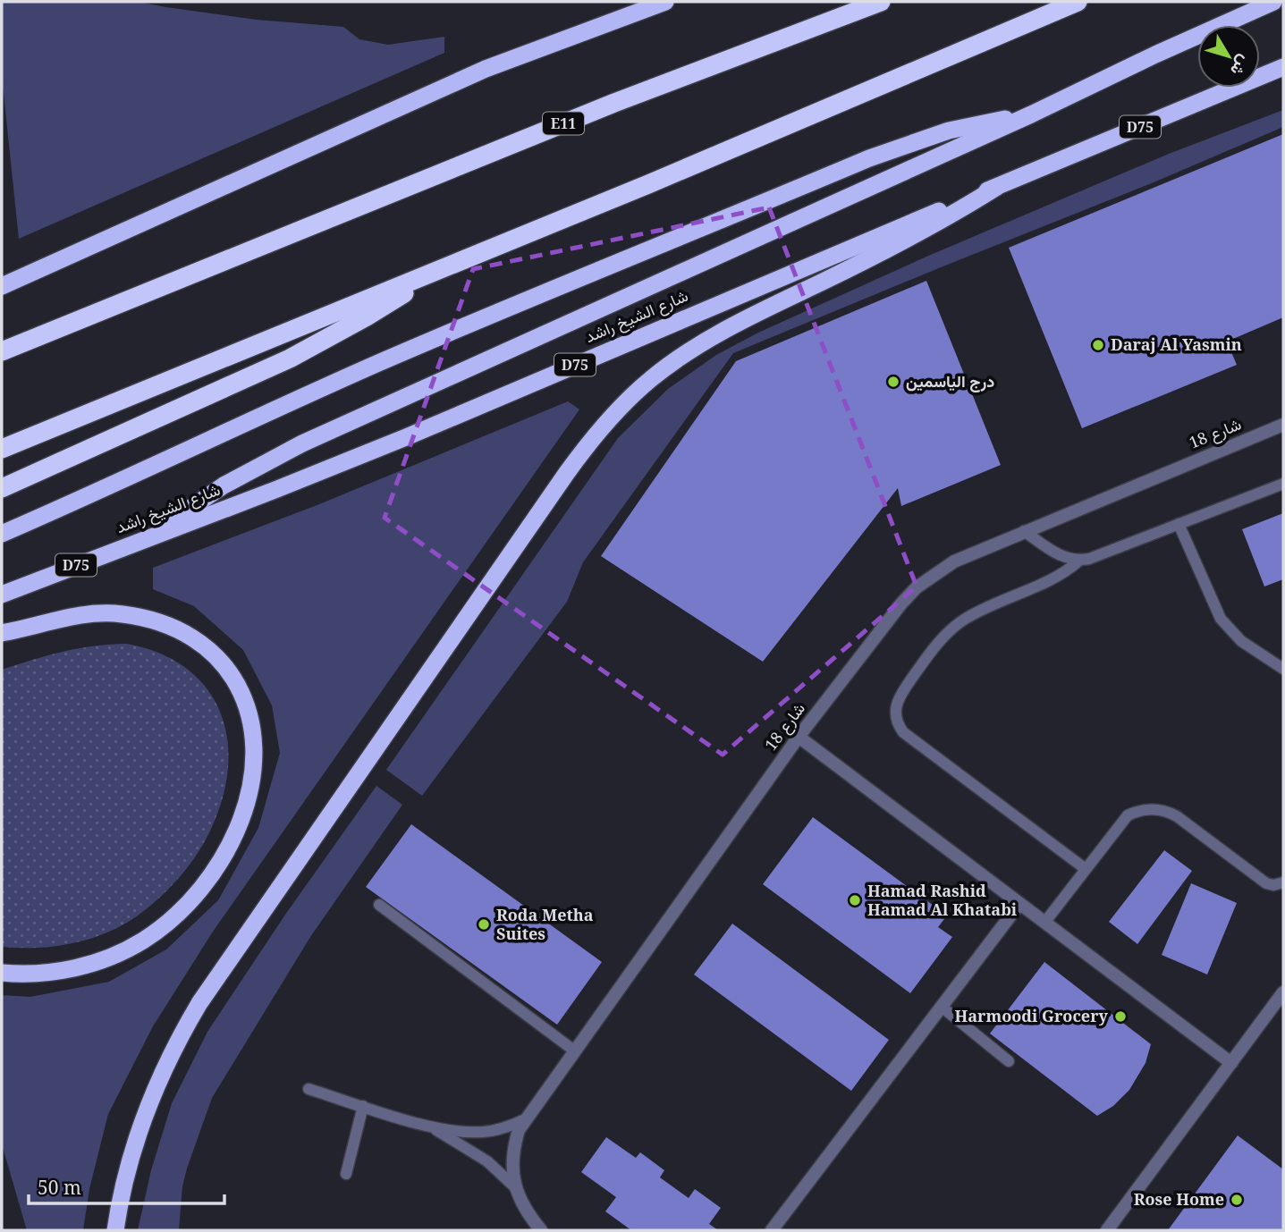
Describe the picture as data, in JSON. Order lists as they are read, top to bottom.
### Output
{
  "streets": {
    "highway": ["E11", "D75", "شارع الشيخ راشد"],
    "street": ["شارع 18"]
  },
  "places": [
    "Daraj Al Yasmin",
    "درج الياسمين",
    "Hamad Rashid Hamad Al Khatabi",
    "Roda Metha Suites",
    "Harmoodi Grocery",
    "Rose Home"
  ],
  "scale_bar": "50 m",
  "north": "bottom right"
}
